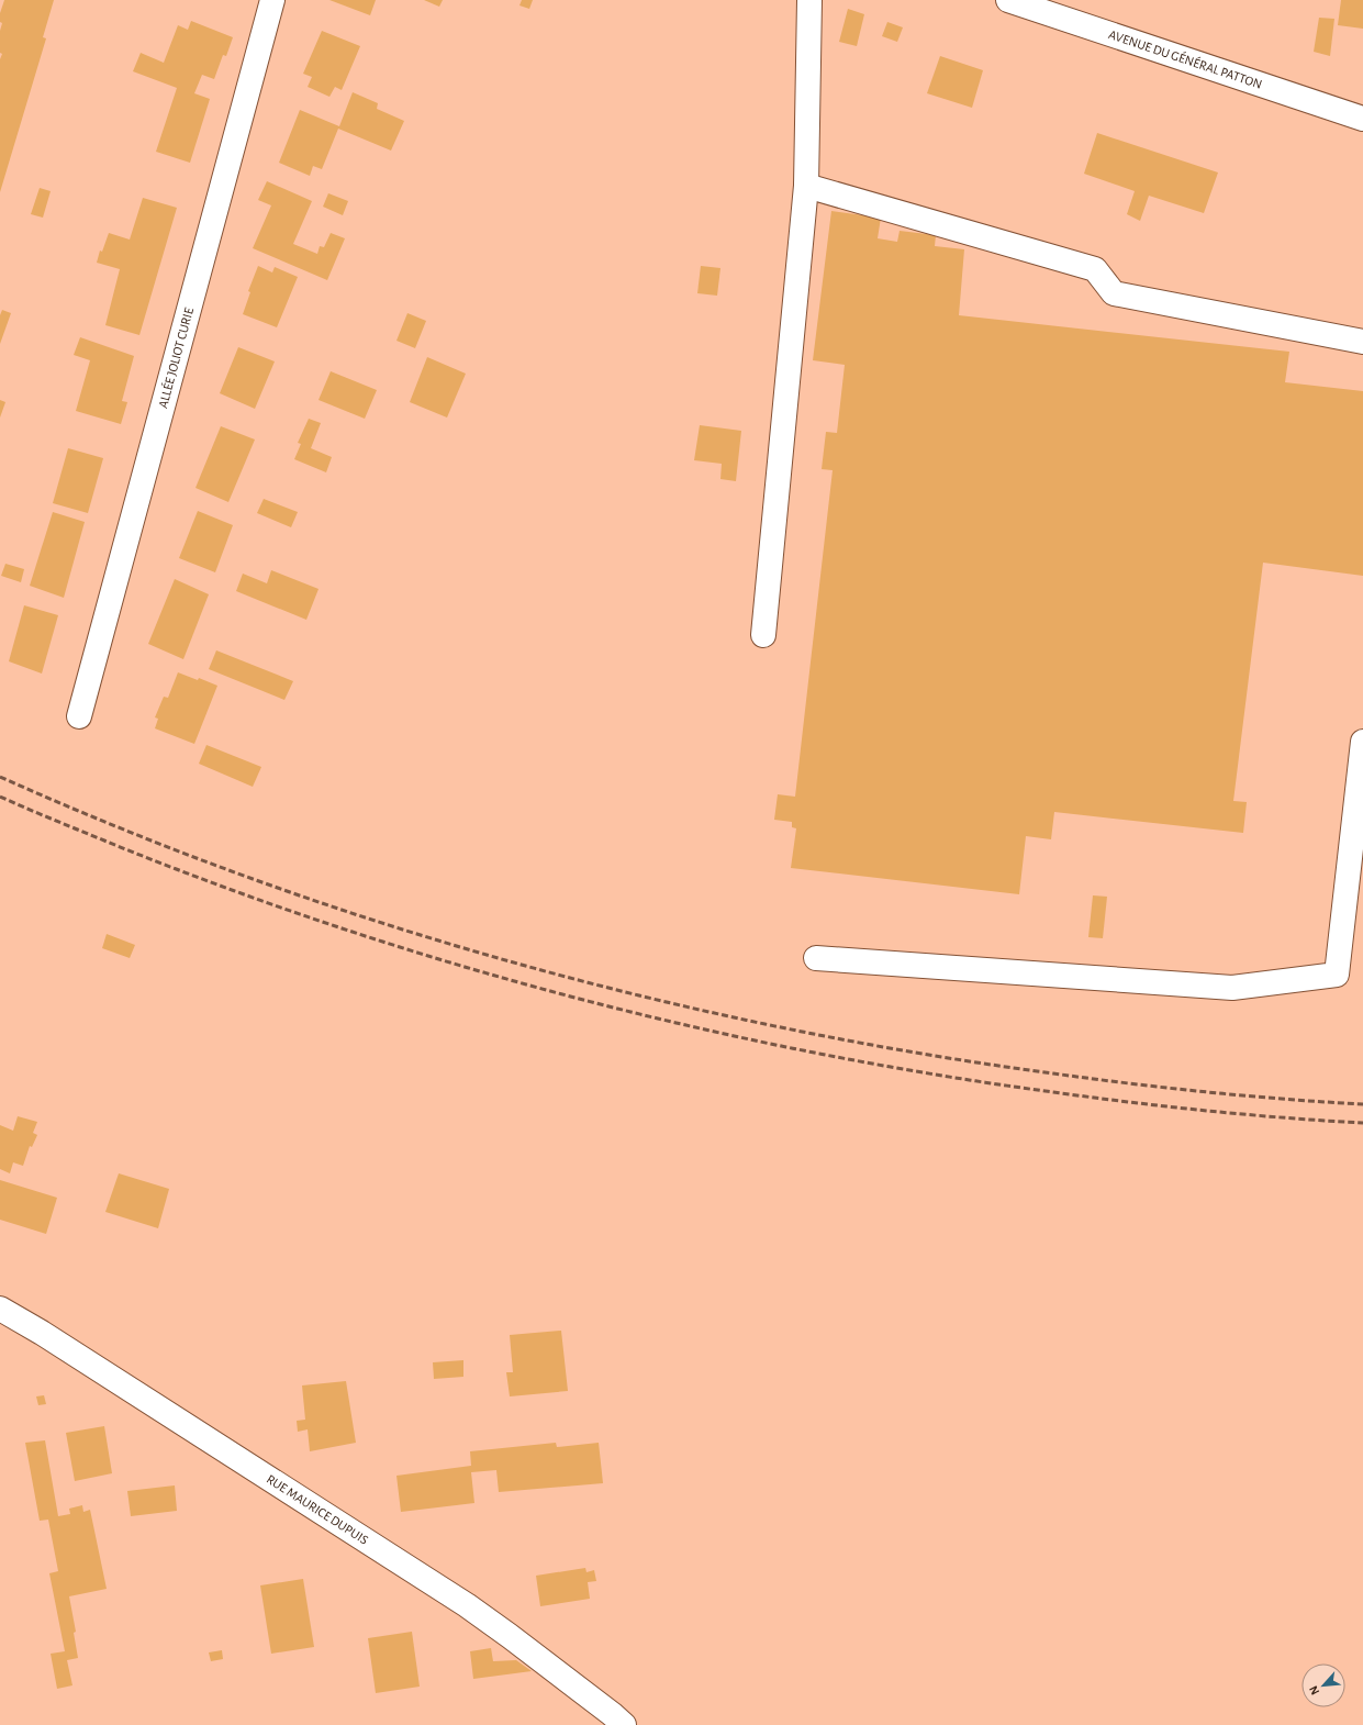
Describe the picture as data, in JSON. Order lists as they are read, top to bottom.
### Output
{
  "streets": {
    "main road": ["AVENUE DU GÉNÉRAL PATTON", "ALLÉE JOLIOT CURIE", "RUE MAURICE DUPUIS"]
  },
  "north": "bottom left"
}
